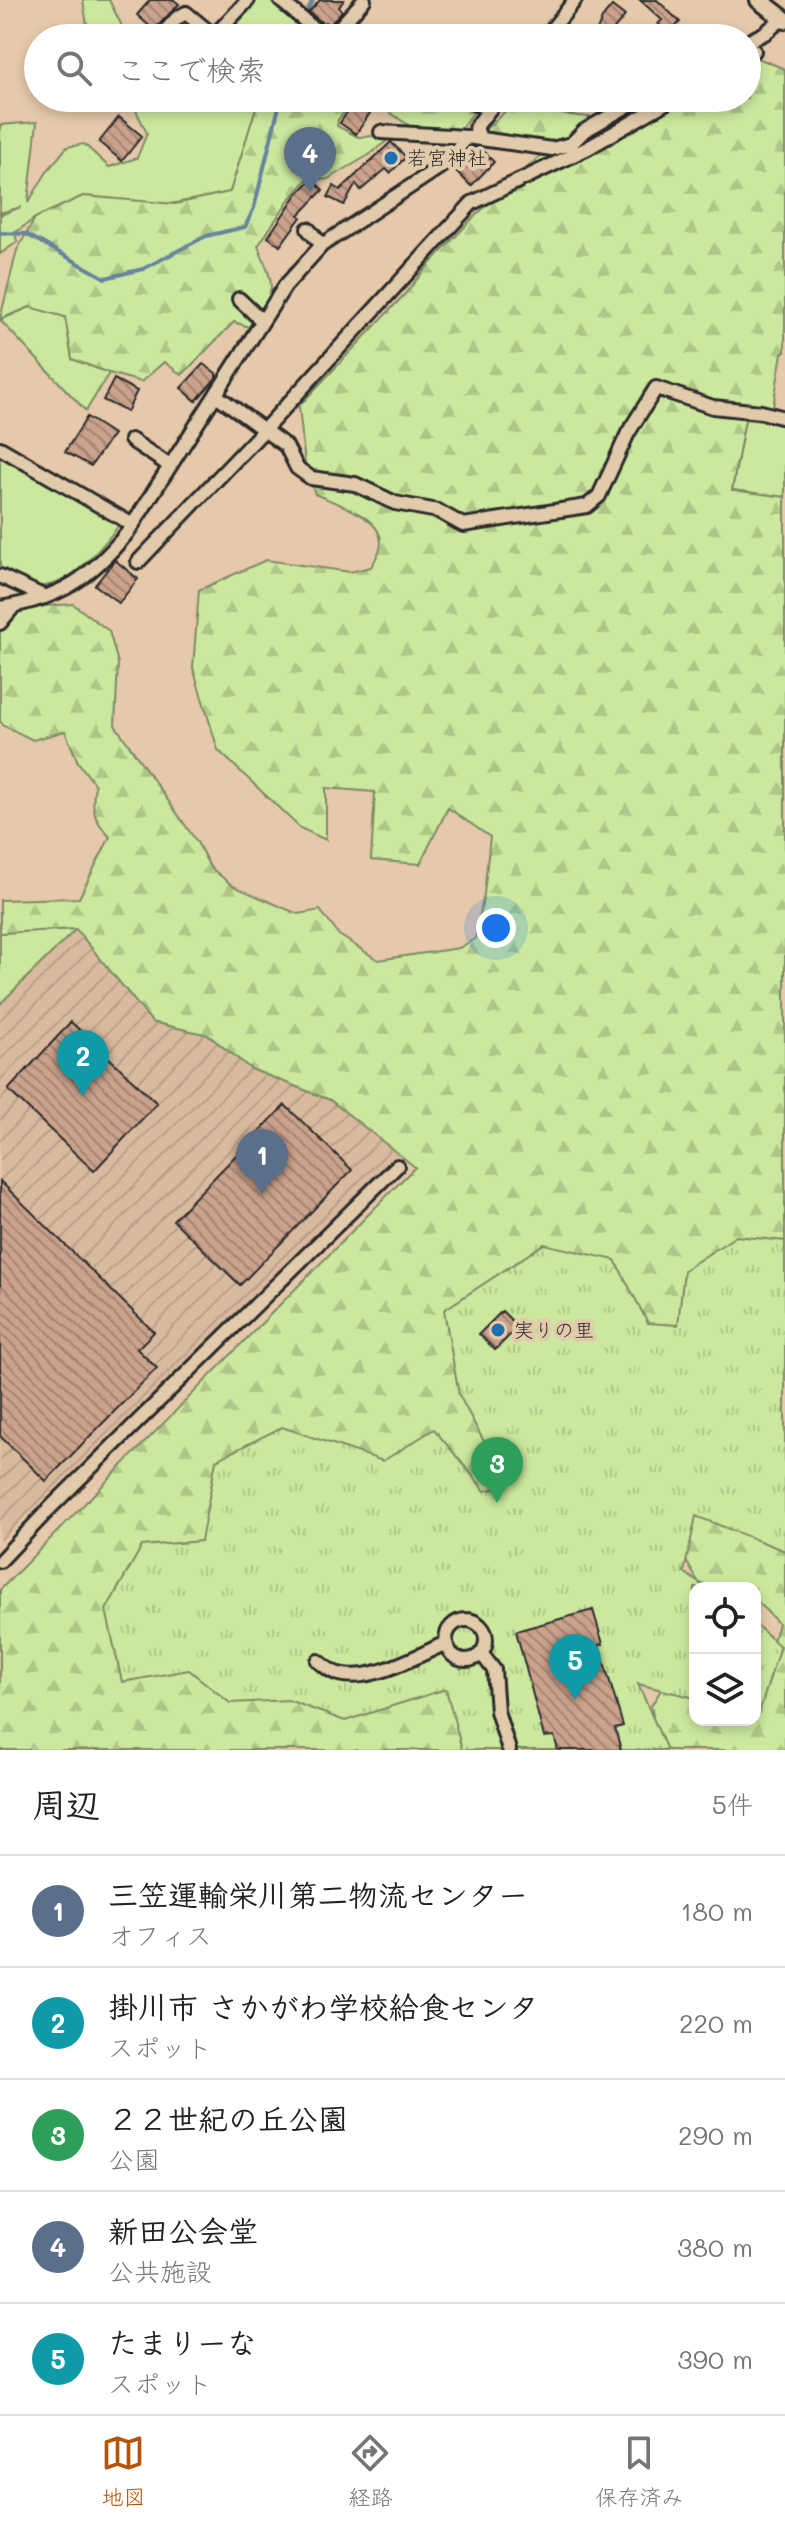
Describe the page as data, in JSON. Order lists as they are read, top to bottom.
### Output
{
  "places": ["若宮神社", "実りの里"],
  "page": {
    "search": "ここで検索",
    "pins": [
      "4",
      "2",
      "1",
      "3",
      "5"
    ],
    "heading": ["周辺", "5件"],
    "list": [
      {
        "mark": "1",
        "name": "三笠運輸栄川第二物流センター",
        "note": "オフィス",
        "value": "180 m"
      },
      {
        "mark": "2",
        "name": "掛川市 さかがわ学校給食センタ",
        "note": "スポット",
        "value": "220 m"
      },
      {
        "mark": "3",
        "name": "２２世紀の丘公園",
        "note": "公園",
        "value": "290 m"
      },
      {
        "mark": "4",
        "name": "新田公会堂",
        "note": "公共施設",
        "value": "380 m"
      },
      {
        "mark": "5",
        "name": "たまりーな",
        "note": "スポット",
        "value": "390 m"
      }
    ],
    "nav": ["地図", "経路", "保存済み"]
  }
}
